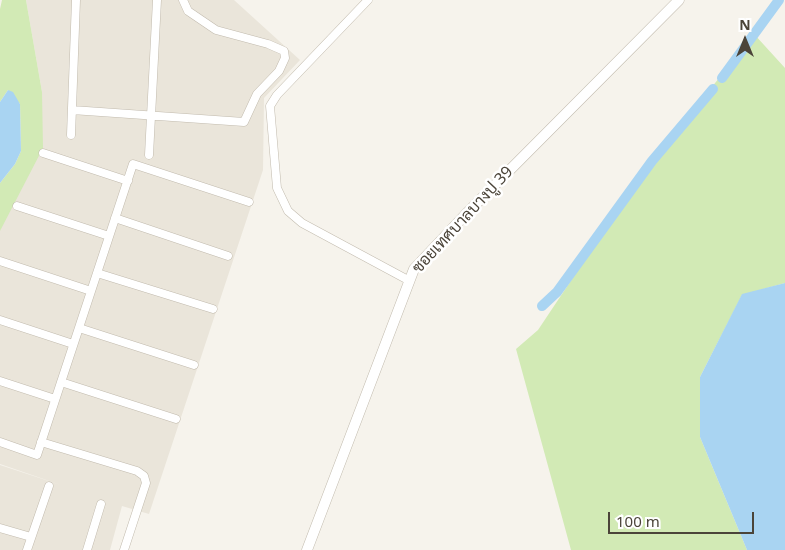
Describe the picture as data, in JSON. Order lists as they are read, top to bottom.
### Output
{
  "streets": {
    "street": ["ซอยเทศบาลบางปู 39"]
  },
  "scale_bar": "100 m",
  "north": "top"
}
